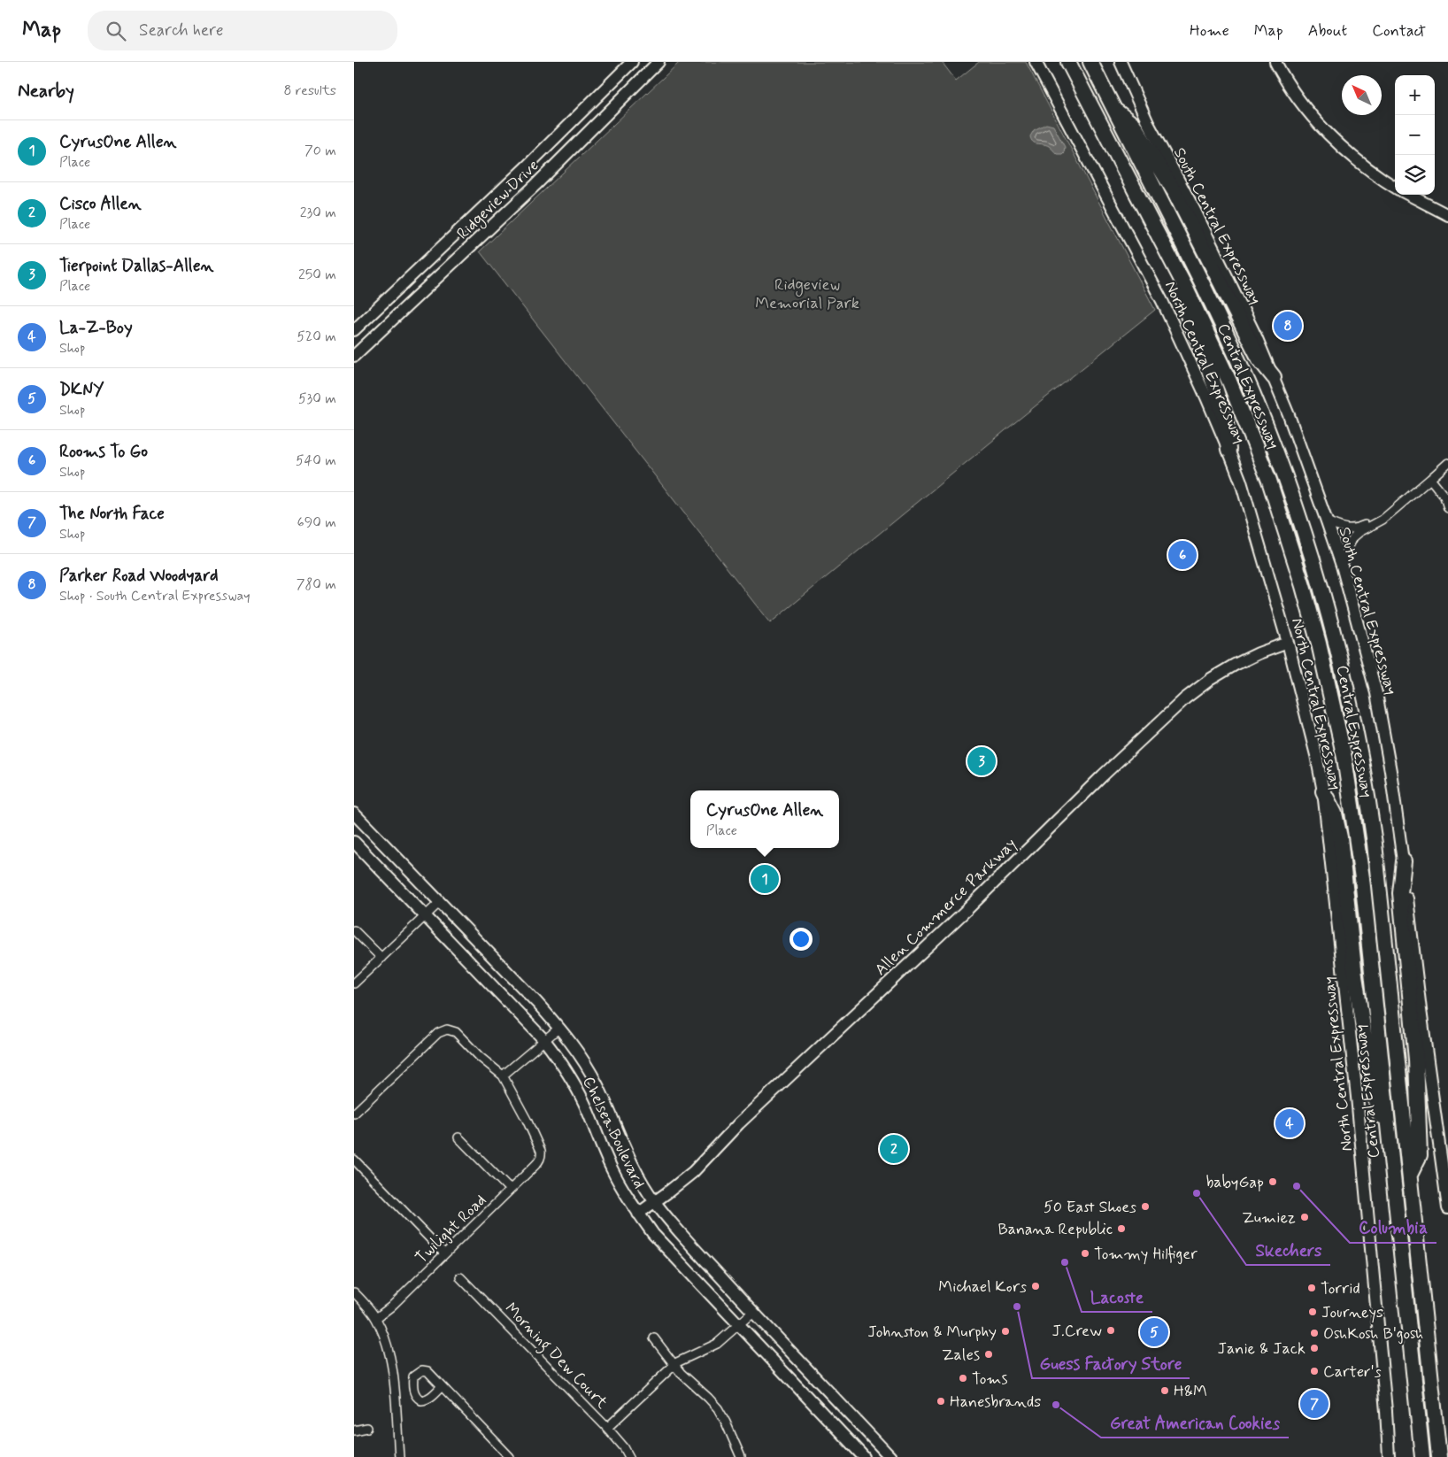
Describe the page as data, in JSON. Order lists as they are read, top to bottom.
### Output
{
  "streets": {
    "highway": ["Central Expressway"],
    "main road": [
      "Ridgeview Drive",
      "South Central Expressway",
      "North Central Expressway",
      "Allen Commerce Parkway",
      "Chelsea Boulevard"
    ],
    "street": ["Twilight Road", "Morning Dew Court"]
  },
  "crossings": [
    ["North Central Expressway", "Allen Commerce Parkway"],
    ["Allen Commerce Parkway", "Chelsea Boulevard"]
  ],
  "parks": ["Ridgeview Memorial Park"],
  "places": [
    "babyGap",
    "Columbia",
    "Skechers",
    "50 East Shoes",
    "Zumiez",
    "Banana Republic",
    "Tommy Hilfiger",
    "Lacoste",
    "Michael Kors",
    "Torrid",
    "Guess Factory Store",
    "Journeys",
    "J.Crew",
    "Johnston & Murphy",
    "OshKosh B'gosh",
    "Janie & Jack",
    "Zales",
    "Carter's",
    "Toms",
    "H&M",
    "Hanesbrands",
    "Great American Cookies"
  ],
  "north": "top left",
  "page": {
    "header": "Map",
    "search": "Search here",
    "nav": [
      "Home",
      "Map",
      "About",
      "Contact"
    ],
    "heading": ["Nearby", "8 results"],
    "map_buttons": ["+", "−"],
    "list": [
      {
        "mark": "1",
        "name": "CyrusOne Allen",
        "note": "Place",
        "value": "70 m"
      },
      {
        "mark": "2",
        "name": "Cisco Allen",
        "note": "Place",
        "value": "230 m"
      },
      {
        "mark": "3",
        "name": "Tierpoint Dallas-Allen",
        "note": "Place",
        "value": "250 m"
      },
      {
        "mark": "4",
        "name": "La-Z-Boy",
        "note": "Shop",
        "value": "520 m"
      },
      {
        "mark": "5",
        "name": "DKNY",
        "note": "Shop",
        "value": "530 m"
      },
      {
        "mark": "6",
        "name": "Rooms To Go",
        "note": "Shop",
        "value": "540 m"
      },
      {
        "mark": "7",
        "name": "The North Face",
        "note": "Shop",
        "value": "690 m"
      },
      {
        "mark": "8",
        "name": "Parker Road Woodyard",
        "note": "Shop · South Central Expressway",
        "value": "780 m"
      }
    ],
    "pins": [
      "8",
      "6",
      "3",
      "1",
      "4",
      "2",
      "5",
      "7"
    ],
    "popup": ["CyrusOne Allen", "Place"]
  }
}
